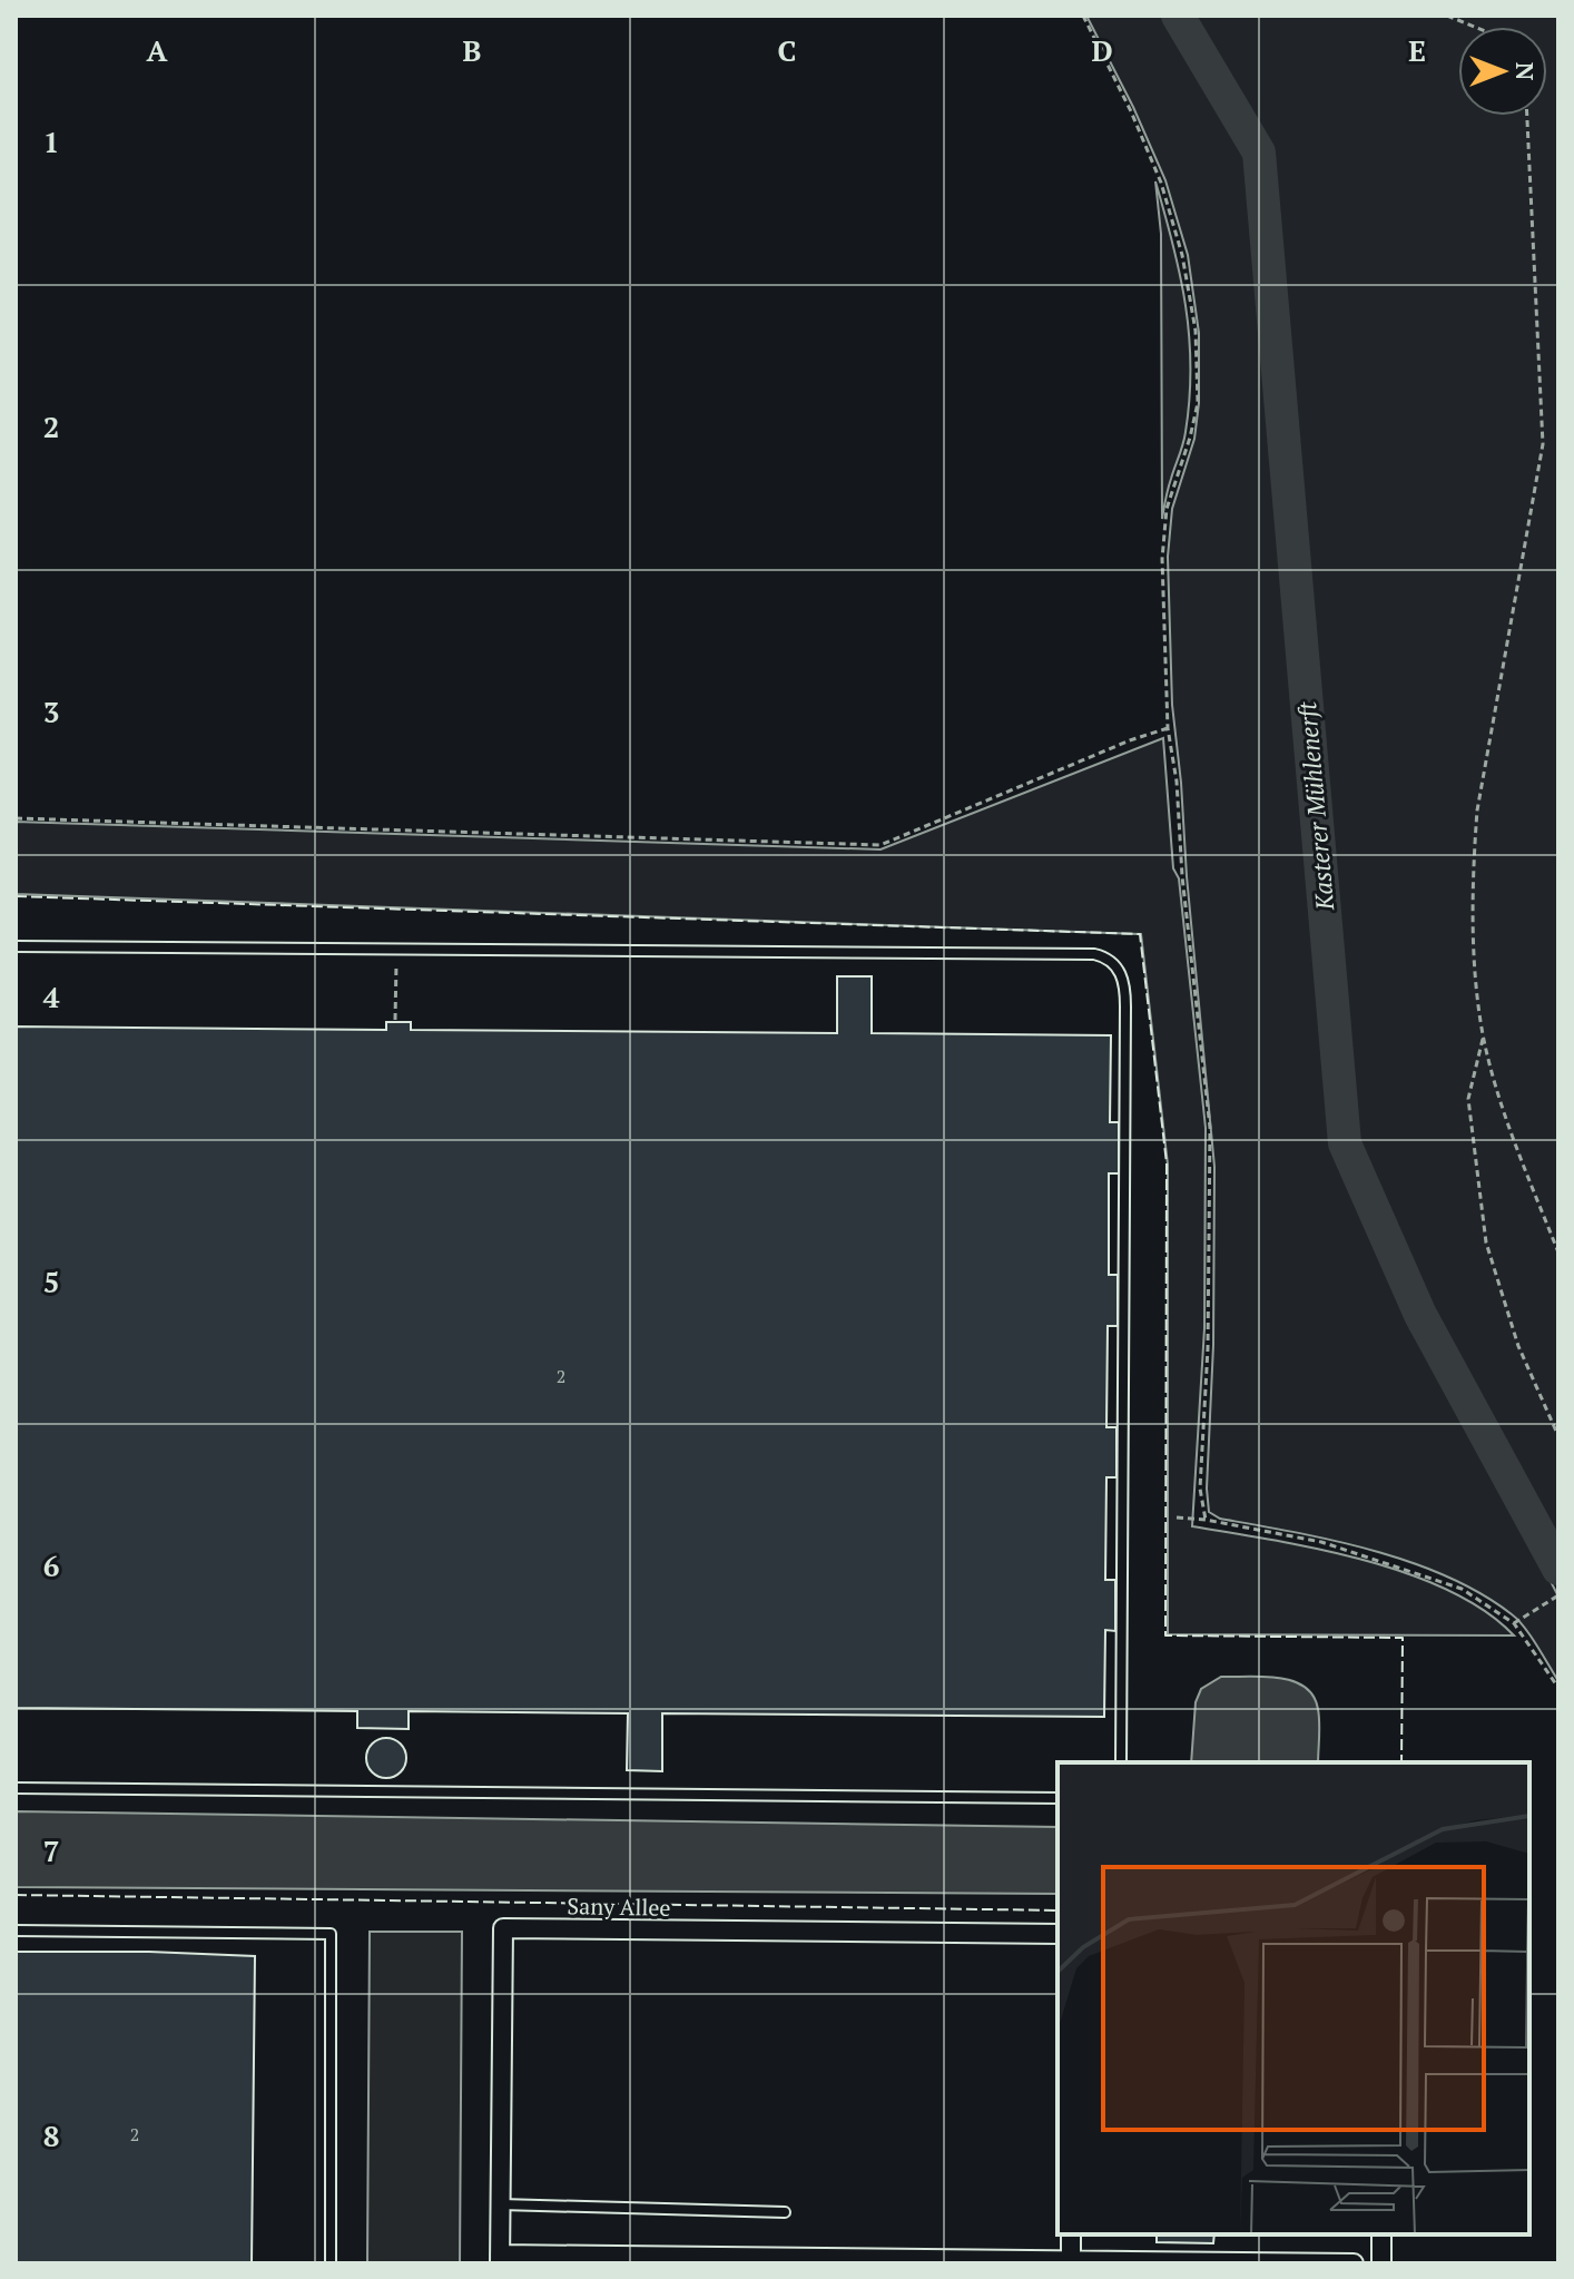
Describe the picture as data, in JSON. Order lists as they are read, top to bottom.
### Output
{
  "streets": {
    "street": ["Sany Allee"]
  },
  "water": ["Kasterer Mühlenerft"],
  "house_numbers": ["2", "2"],
  "north": "right",
  "grid": {
    "columns": [
      "A",
      "B",
      "C",
      "D",
      "E"
    ],
    "rows": [
      "1",
      "2",
      "3",
      "4",
      "5",
      "6",
      "7",
      "8"
    ]
  }
}
